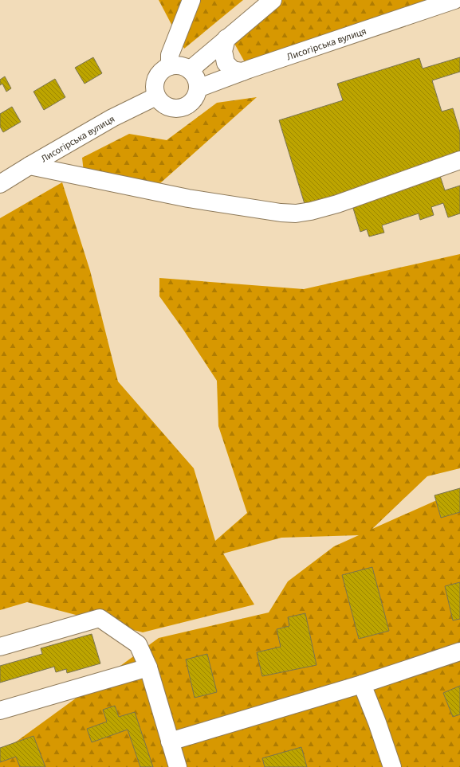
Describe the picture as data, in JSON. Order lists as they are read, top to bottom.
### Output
{
  "streets": {
    "street": ["Лисогірська вулиця"]
  }
}
